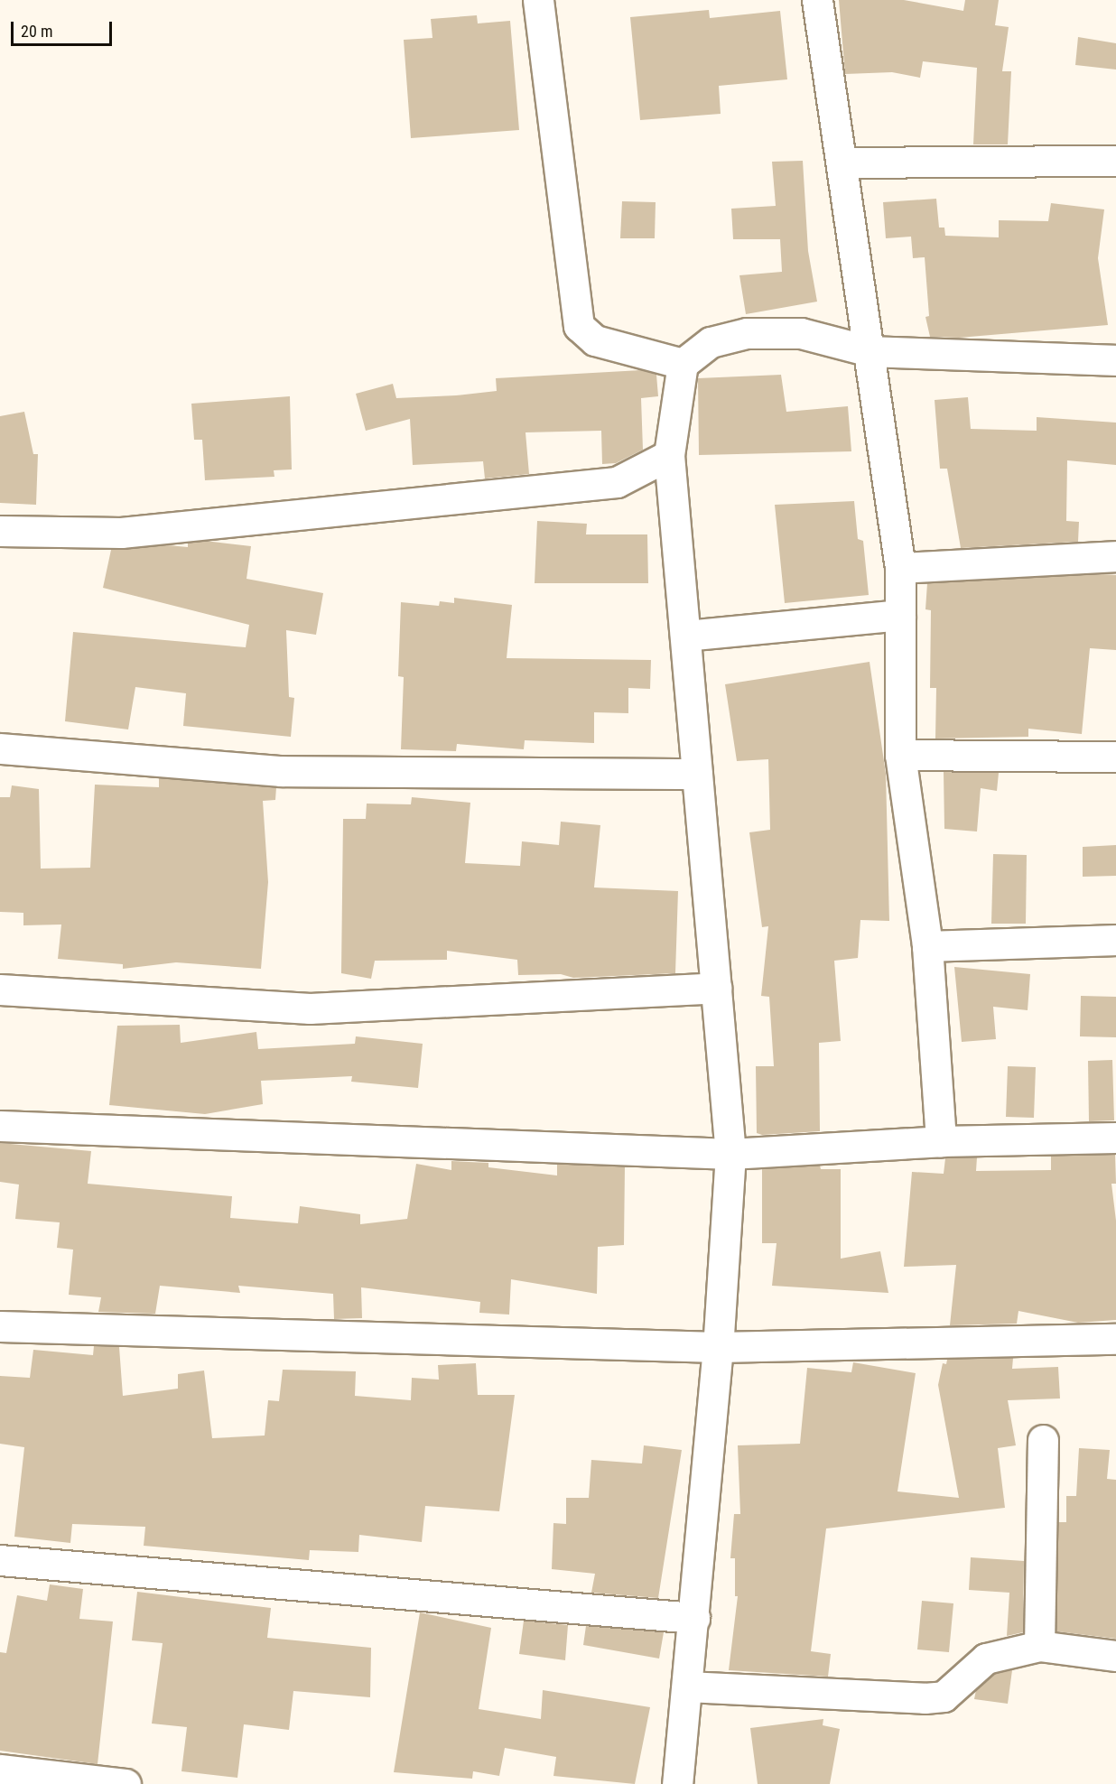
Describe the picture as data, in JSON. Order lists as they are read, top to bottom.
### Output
{
  "scale_bar": "20 m"
}
